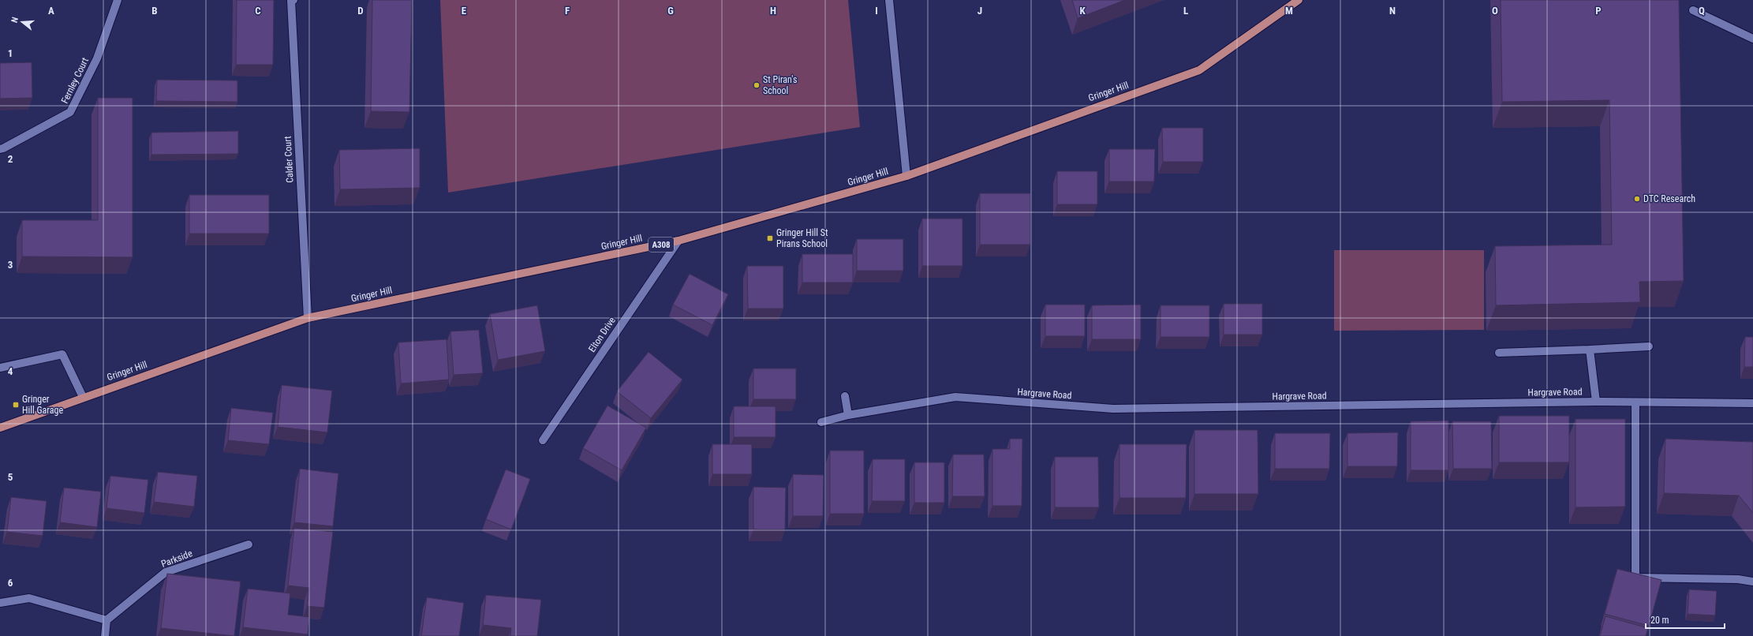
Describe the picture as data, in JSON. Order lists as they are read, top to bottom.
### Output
{
  "streets": {
    "main road": ["Gringer Hill", "A308"],
    "street": [
      "Fernley Court",
      "Calder Court",
      "Elton Drive",
      "Hargrave Road",
      "Parkside"
    ]
  },
  "crossings": [
    ["Gringer Hill", "Calder Court"],
    ["Gringer Hill", "Elton Drive"]
  ],
  "places": {
    "other": ["St Piran's School", "DTC Research"],
    "transit": ["Gringer Hill St Pirans School", "Gringer Hill Garage"]
  },
  "scale_bar": "20 m",
  "north": "left",
  "grid": {
    "columns": [
      "A",
      "B",
      "C",
      "D",
      "E",
      "F",
      "G",
      "H",
      "I",
      "J",
      "K",
      "L",
      "M",
      "N",
      "O",
      "P",
      "Q"
    ],
    "rows": [
      "1",
      "2",
      "3",
      "4",
      "5",
      "6"
    ]
  }
}
